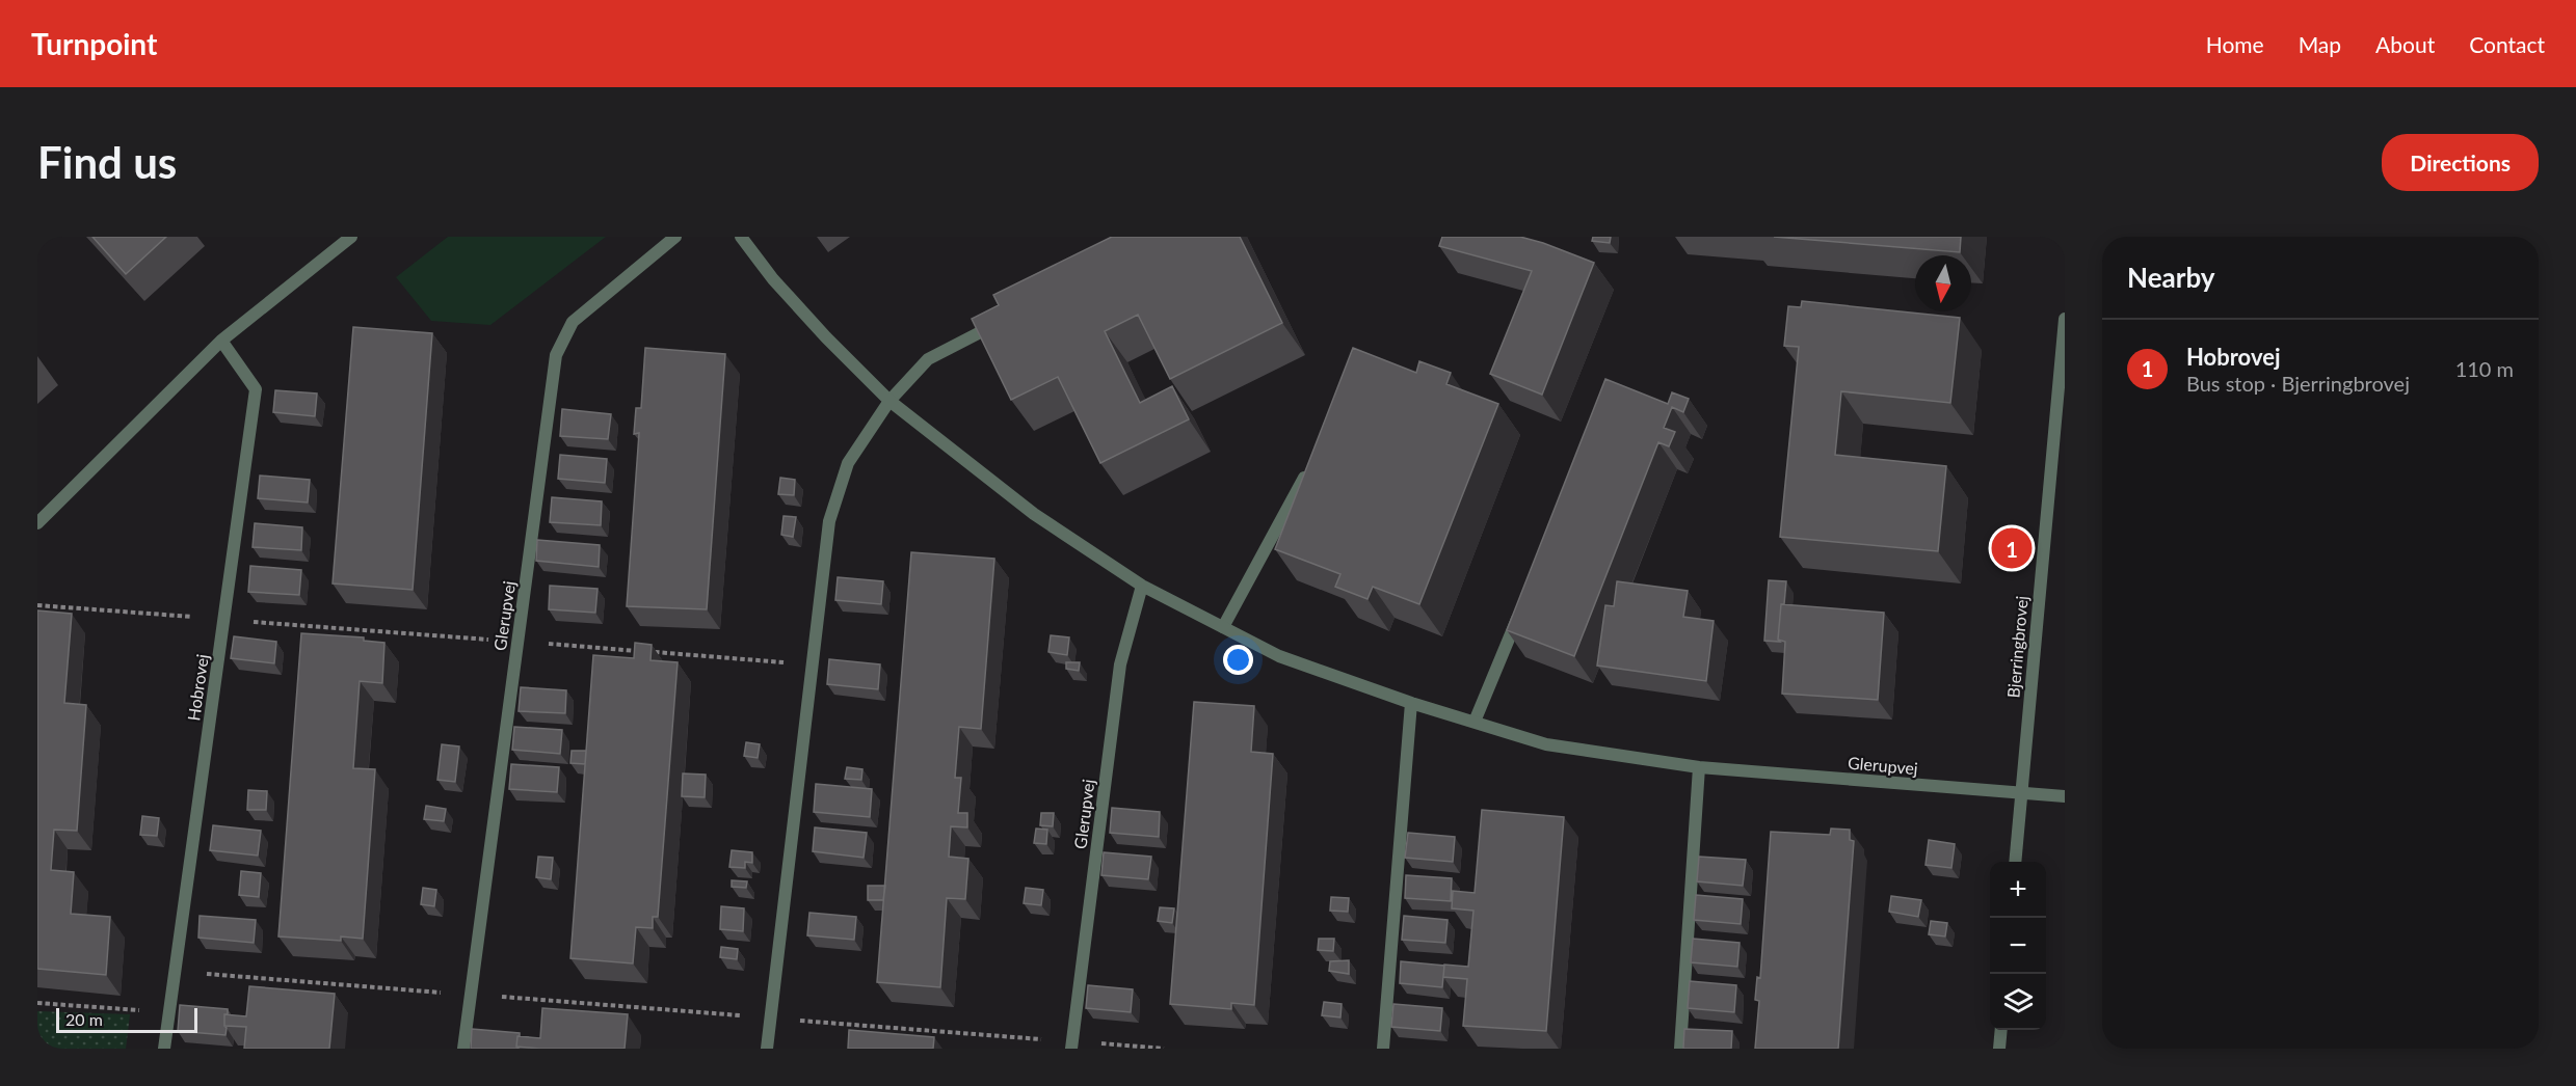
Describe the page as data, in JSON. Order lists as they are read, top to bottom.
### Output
{
  "streets": {
    "street": ["Glerupvej", "Bjerringbrovej", "Hobrovej"]
  },
  "crossings": [
    ["Glerupvej", "Bjerringbrovej"]
  ],
  "scale_bar": "20 m",
  "north": "bottom",
  "page": {
    "header": "Turnpoint",
    "nav": [
      "Home",
      "Map",
      "About",
      "Contact"
    ],
    "buttons": "Directions",
    "title": "Find us",
    "heading": "Nearby",
    "list": [
      {
        "mark": "1",
        "name": "Hobrovej",
        "note": "Bus stop · Bjerringbrovej",
        "value": "110 m"
      }
    ],
    "pins": "1",
    "map_buttons": ["+", "−"],
    "scale": "20 m"
  }
}
